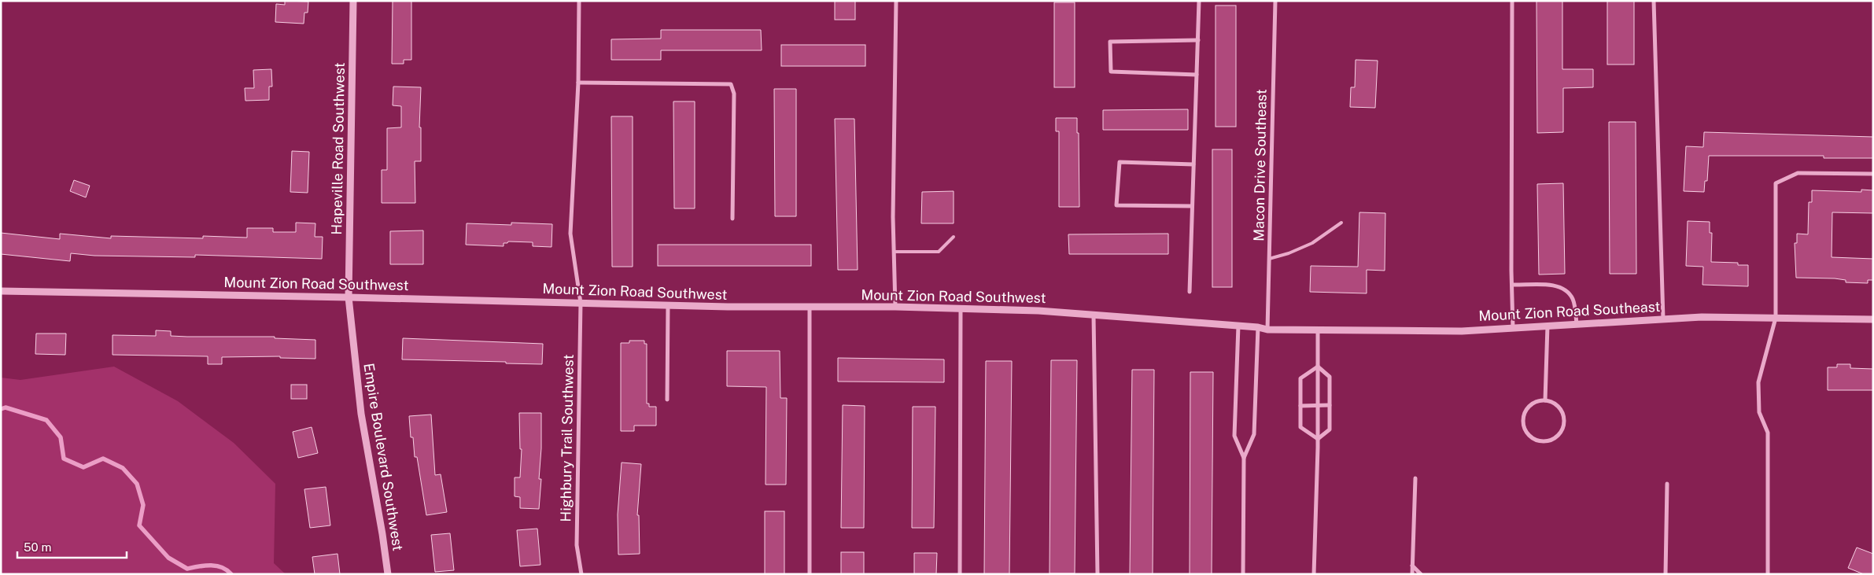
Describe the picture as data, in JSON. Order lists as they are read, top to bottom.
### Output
{
  "streets": {
    "street": [
      "Hapeville Road Southwest",
      "Macon Drive Southeast",
      "Mount Zion Road Southwest",
      "Mount Zion Road Southeast",
      "Highbury Trail Southwest",
      "Empire Boulevard Southwest"
    ]
  },
  "crossings": [
    ["Hapeville Road Southwest", "Mount Zion Road Southwest"],
    ["Hapeville Road Southwest", "Empire Boulevard Southwest"],
    ["Macon Drive Southeast", "Mount Zion Road Southwest"],
    ["Macon Drive Southeast", "Mount Zion Road Southeast"],
    ["Mount Zion Road Southwest", "Mount Zion Road Southeast"],
    ["Mount Zion Road Southwest", "Highbury Trail Southwest"],
    ["Mount Zion Road Southwest", "Empire Boulevard Southwest"]
  ],
  "scale_bar": "50 m"
}
